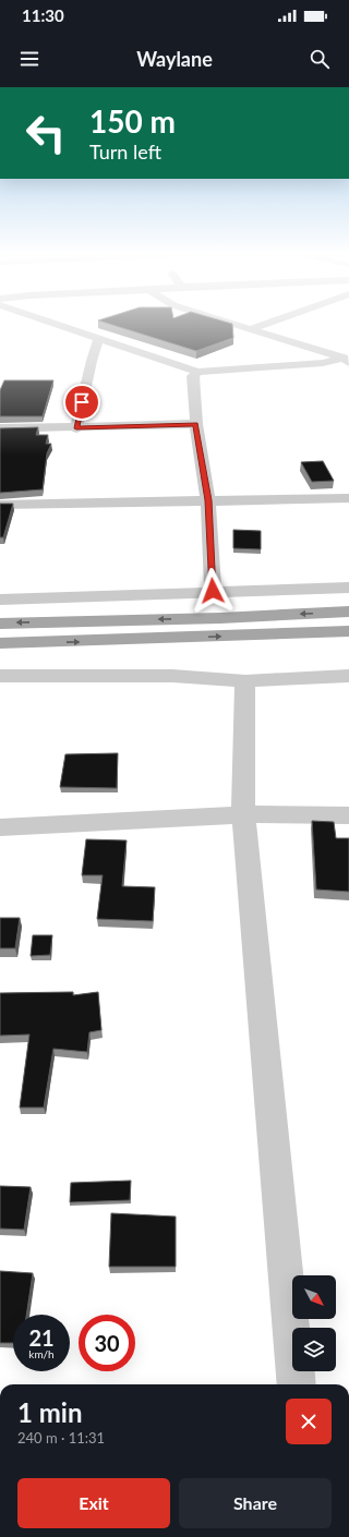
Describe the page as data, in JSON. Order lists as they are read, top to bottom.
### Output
{
  "north": "bottom right",
  "page": {
    "status": "11:30",
    "header": "Waylane",
    "turn": ["150 m", "Turn left"],
    "speed": "21 km/h",
    "limit": "30",
    "heading": ["1 min", "240 m · 11:31"],
    "buttons": ["Exit", "Share"]
  }
}
